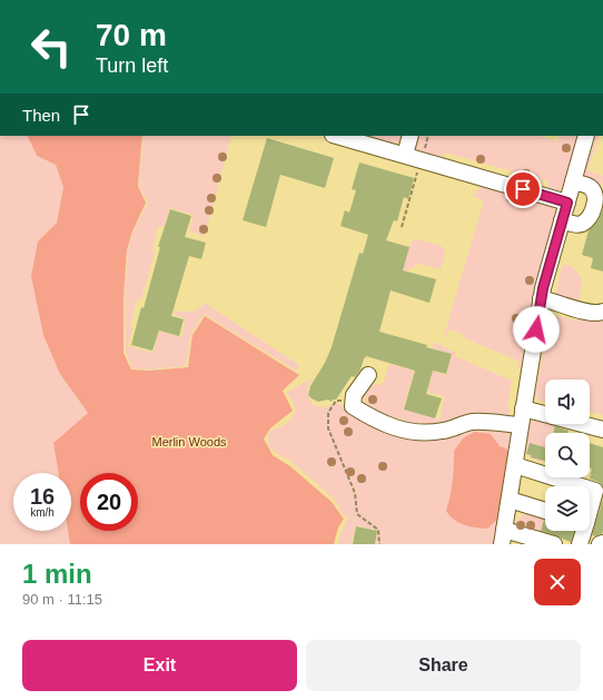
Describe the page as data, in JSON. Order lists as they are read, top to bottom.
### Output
{
  "parks": ["Merlin Woods"],
  "page": {
    "turn": ["70 m", "Turn left"],
    "then": "Then",
    "speed": "16 km/h",
    "limit": "20",
    "heading": ["1 min", "90 m · 11:15"],
    "buttons": ["Exit", "Share"]
  }
}
